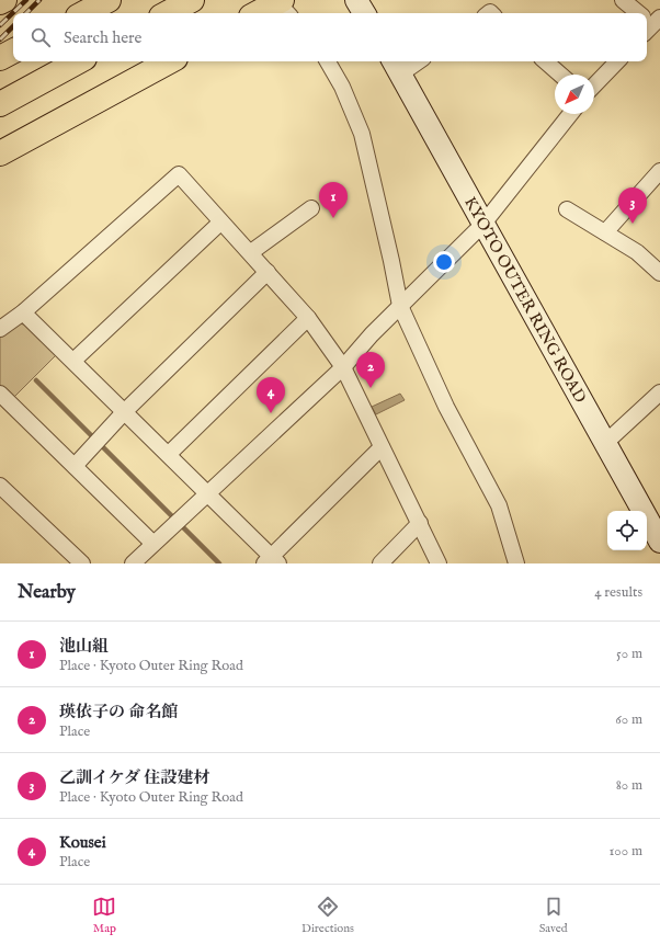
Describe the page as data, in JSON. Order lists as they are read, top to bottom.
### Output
{
  "streets": {
    "main road": ["KYOTO OUTER RING ROAD"]
  },
  "north": "bottom left",
  "page": {
    "search": "Search here",
    "pins": [
      "1",
      "3",
      "2",
      "4"
    ],
    "heading": ["Nearby", "4 results"],
    "list": [
      {
        "mark": "1",
        "name": "池山組",
        "note": "Place · Kyoto Outer Ring Road",
        "value": "50 m"
      },
      {
        "mark": "2",
        "name": "瑛依子の 命名館",
        "note": "Place",
        "value": "60 m"
      },
      {
        "mark": "3",
        "name": "乙訓イケダ 住設建材",
        "note": "Place · Kyoto Outer Ring Road",
        "value": "80 m"
      },
      {
        "mark": "4",
        "name": "Kousei",
        "note": "Place",
        "value": "100 m"
      }
    ],
    "nav": ["Map", "Directions", "Saved"]
  }
}
